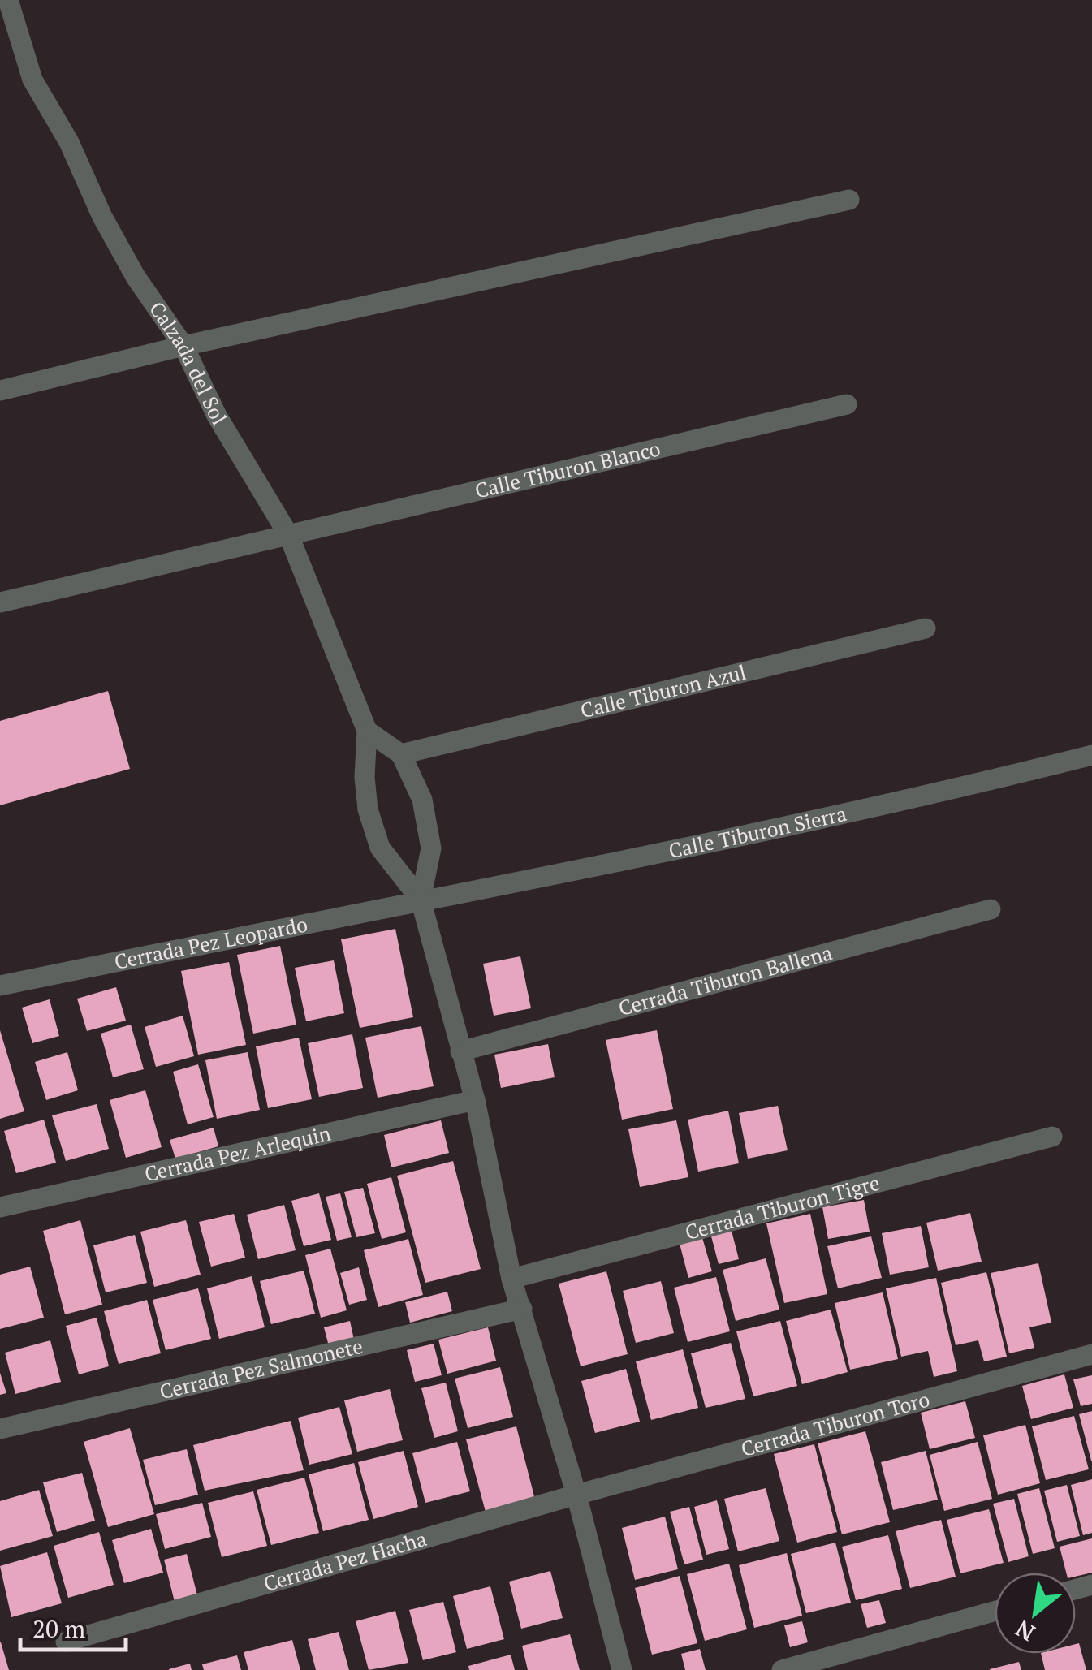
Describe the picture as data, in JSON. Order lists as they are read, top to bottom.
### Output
{
  "streets": {
    "street": [
      "Calzada del Sol",
      "Calle Tiburon Blanco",
      "Calle Tiburon Azul",
      "Calle Tiburon Sierra",
      "Cerrada Pez Leopardo",
      "Cerrada Tiburon Ballena",
      "Cerrada Pez Arlequin",
      "Cerrada Tiburon Tigre",
      "Cerrada Pez Salmonete",
      "Cerrada Tiburon Toro",
      "Cerrada Pez Hacha"
    ]
  },
  "crossings": [
    ["Calzada del Sol", "Calle Tiburon Blanco"],
    ["Calle Tiburon Sierra", "Cerrada Pez Leopardo"],
    ["Cerrada Tiburon Toro", "Cerrada Pez Hacha"]
  ],
  "scale_bar": "20 m",
  "north": "bottom left"
}
